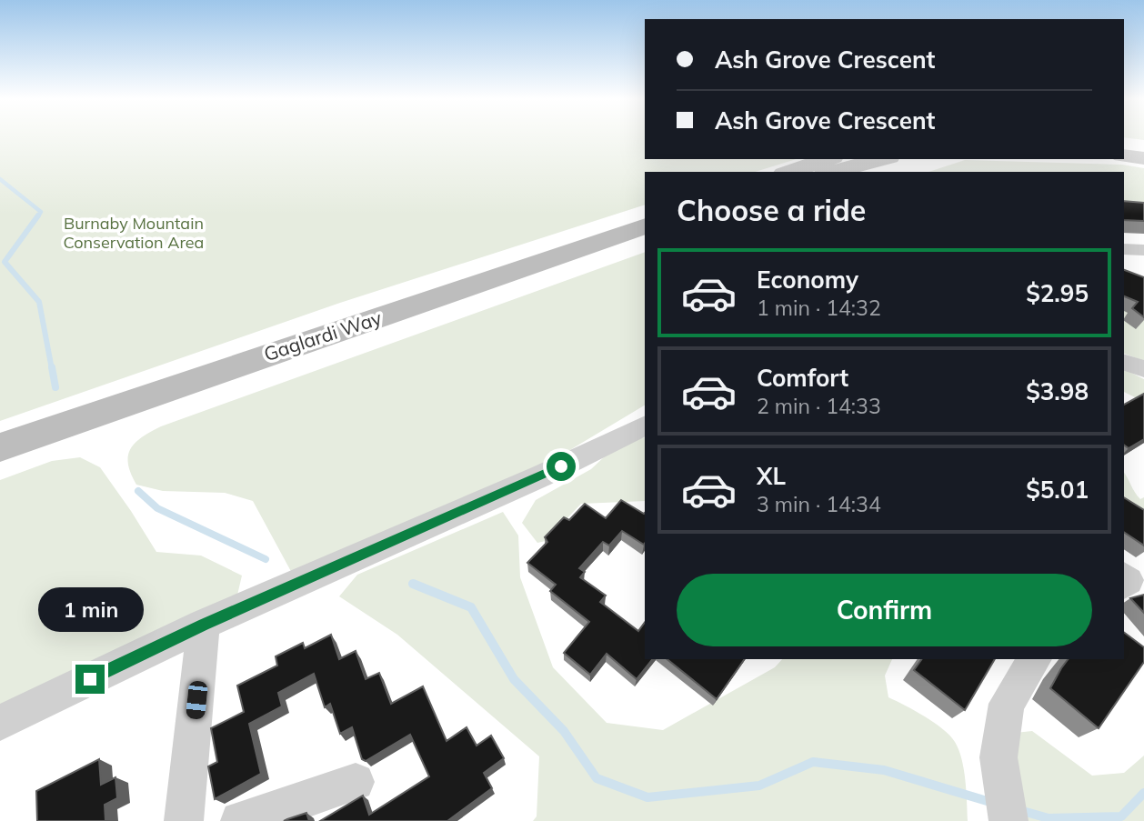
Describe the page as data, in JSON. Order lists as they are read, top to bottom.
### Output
{
  "streets": {
    "main road": ["Gaglardi Way"]
  },
  "parks": ["Burnaby Mountain Conservation Area"],
  "page": {
    "banner": ["Ash Grove Crescent", "Ash Grove Crescent"],
    "heading": "Choose a ride",
    "list": [
      {
        "name": "Economy",
        "note": "1 min · 14:32",
        "value": "$2.95"
      },
      {
        "name": "Comfort",
        "note": "2 min · 14:33",
        "value": "$3.98"
      },
      {
        "name": "XL",
        "note": "3 min · 14:34",
        "value": "$5.01"
      }
    ],
    "buttons": "Confirm",
    "bubble": "1 min"
  }
}
